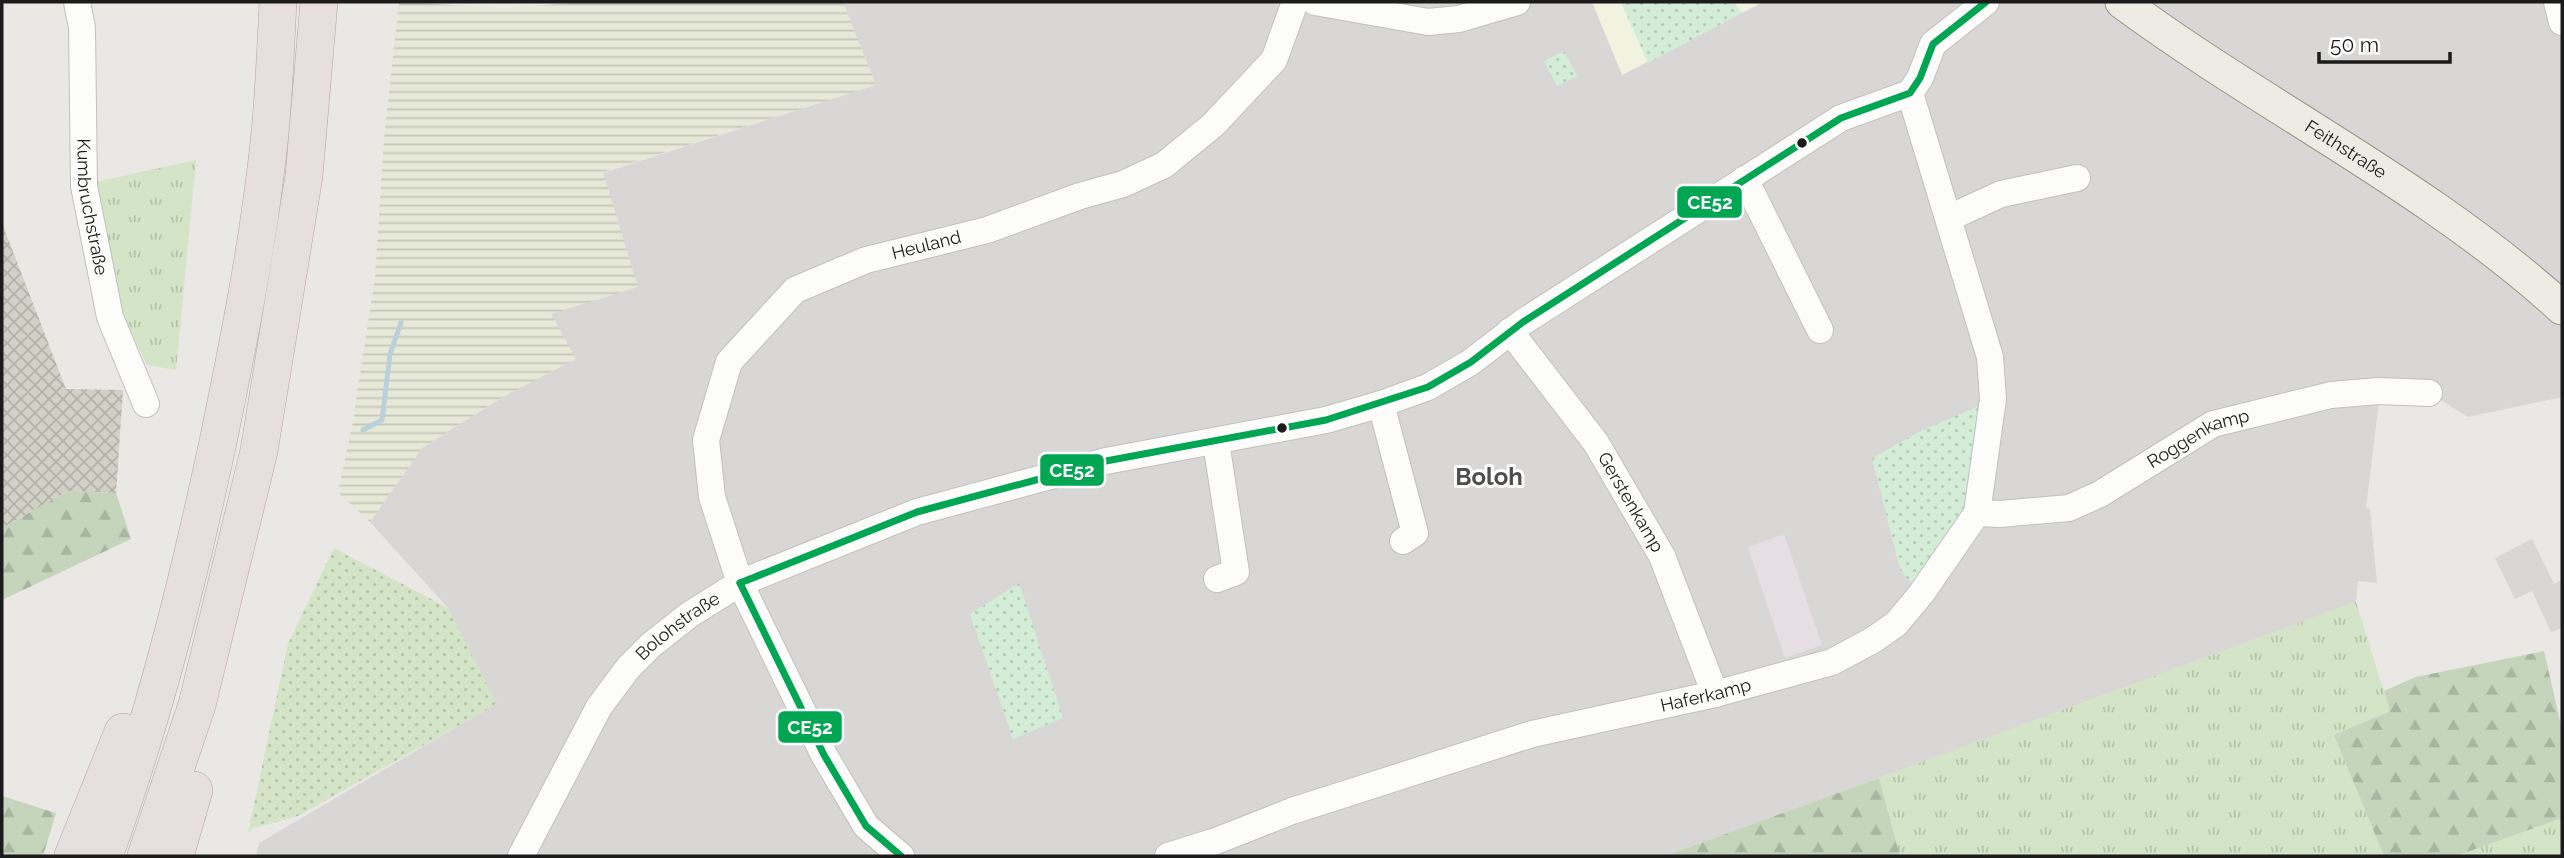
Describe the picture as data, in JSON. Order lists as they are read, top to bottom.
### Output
{
  "streets": {
    "main road": ["Feithstraße"],
    "street": [
      "Kumbruchstraße",
      "Heuland",
      "Roggenkamp",
      "Gerstenkamp",
      "Bolohstraße",
      "Haferkamp"
    ]
  },
  "crossings": [
    ["Heuland", "Bolohstraße"],
    ["Roggenkamp", "Haferkamp"],
    ["Gerstenkamp", "Bolohstraße"],
    ["Gerstenkamp", "Haferkamp"],
    ["Bolohstraße", "Haferkamp"]
  ],
  "districts": ["Boloh"],
  "lines": ["transit line CE52"],
  "scale_bar": "50 m"
}
